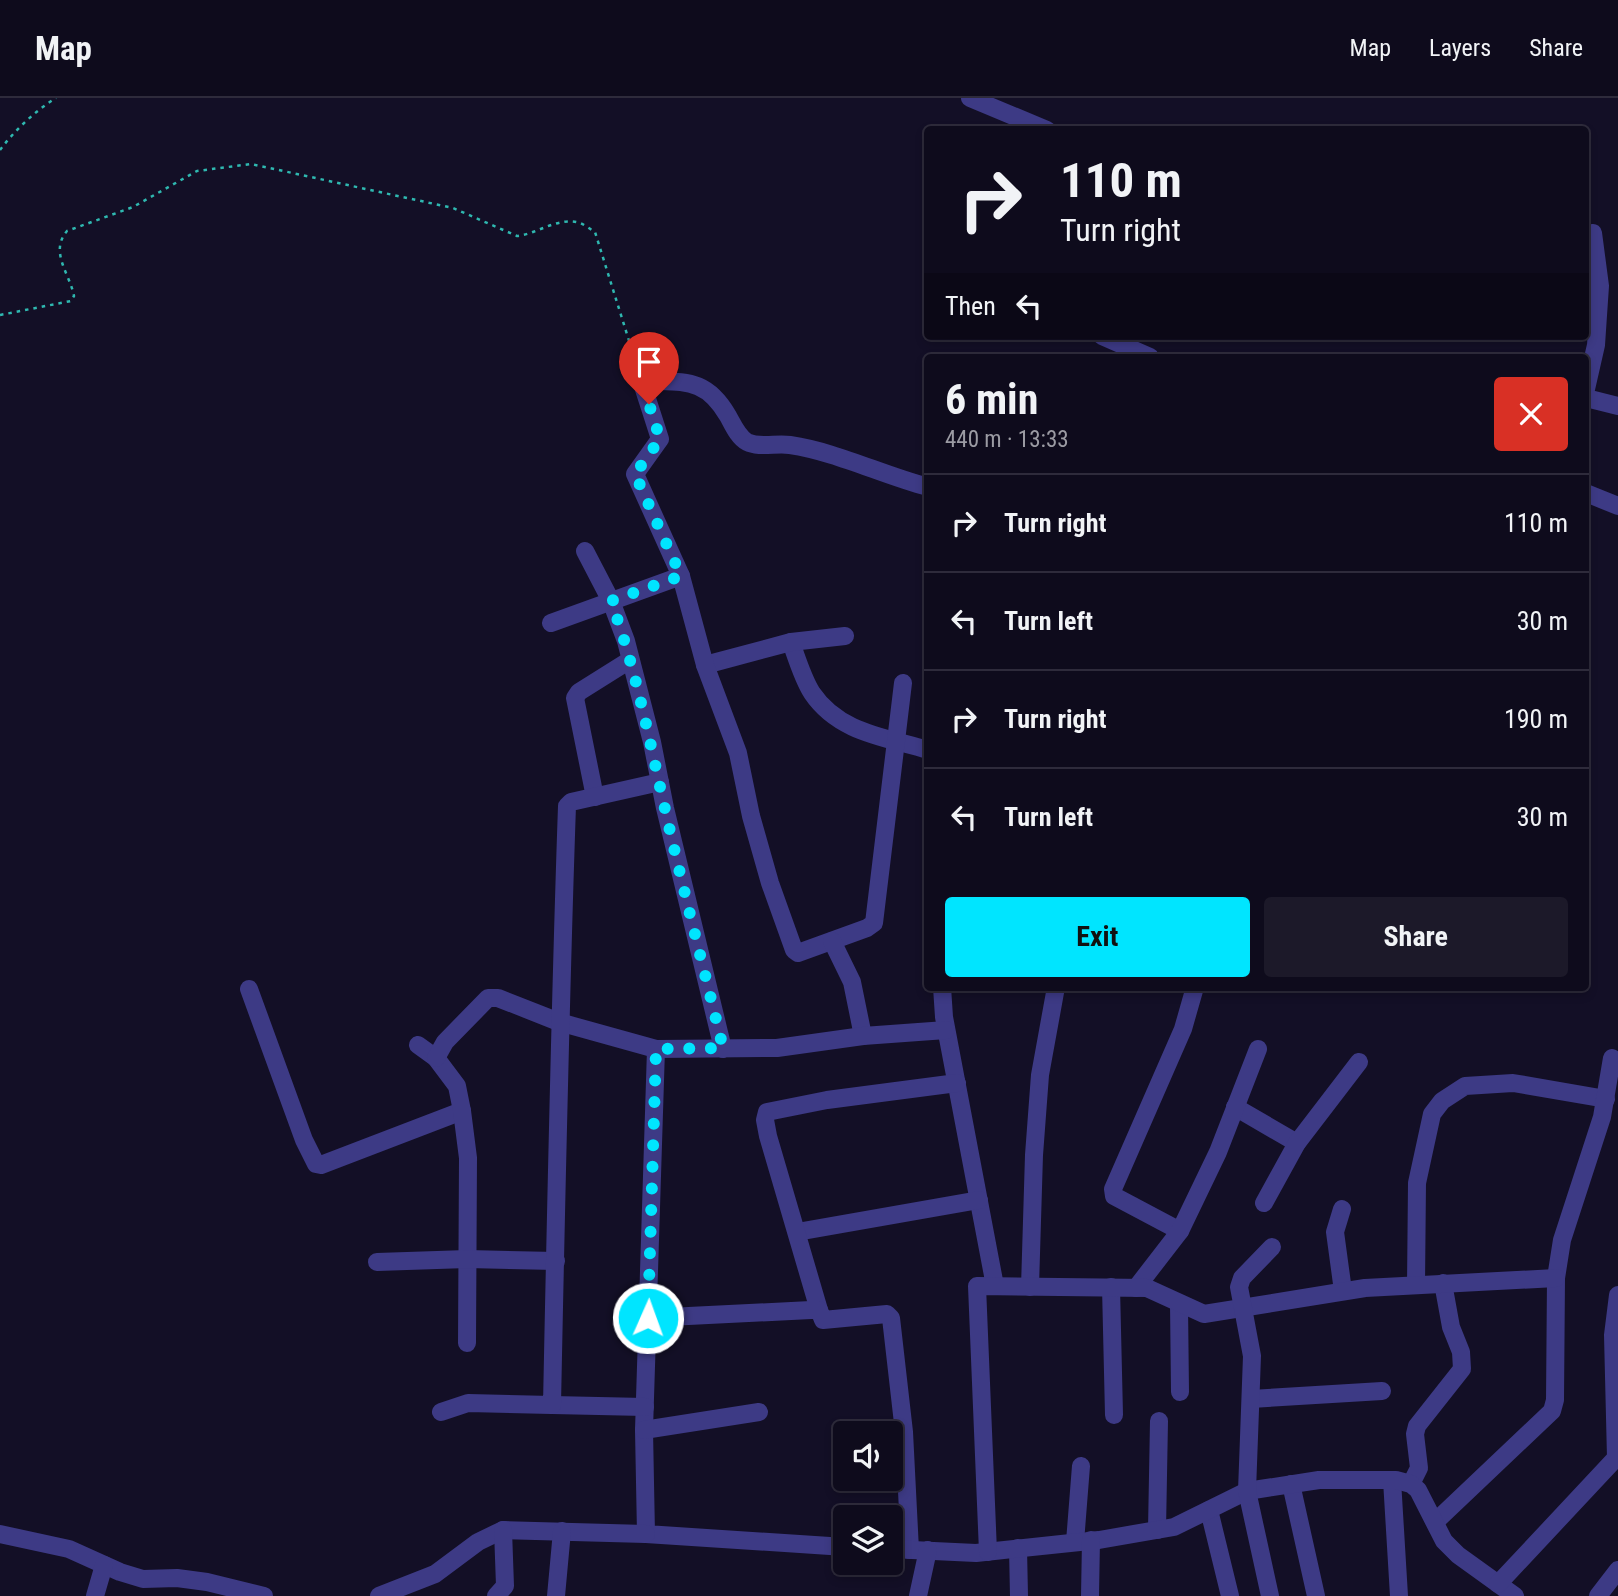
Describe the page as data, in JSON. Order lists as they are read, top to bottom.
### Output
{
  "page": {
    "header": "Map",
    "nav": ["Map", "Layers", "Share"],
    "turn": ["110 m", "Turn right"],
    "then": "Then",
    "heading": ["6 min", "440 m · 13:33"],
    "list": [
      {
        "name": "Turn right",
        "value": "110 m"
      },
      {
        "name": "Turn left",
        "value": "30 m"
      },
      {
        "name": "Turn right",
        "value": "190 m"
      },
      {
        "name": "Turn left",
        "value": "30 m"
      }
    ],
    "buttons": ["Exit", "Share"]
  }
}
